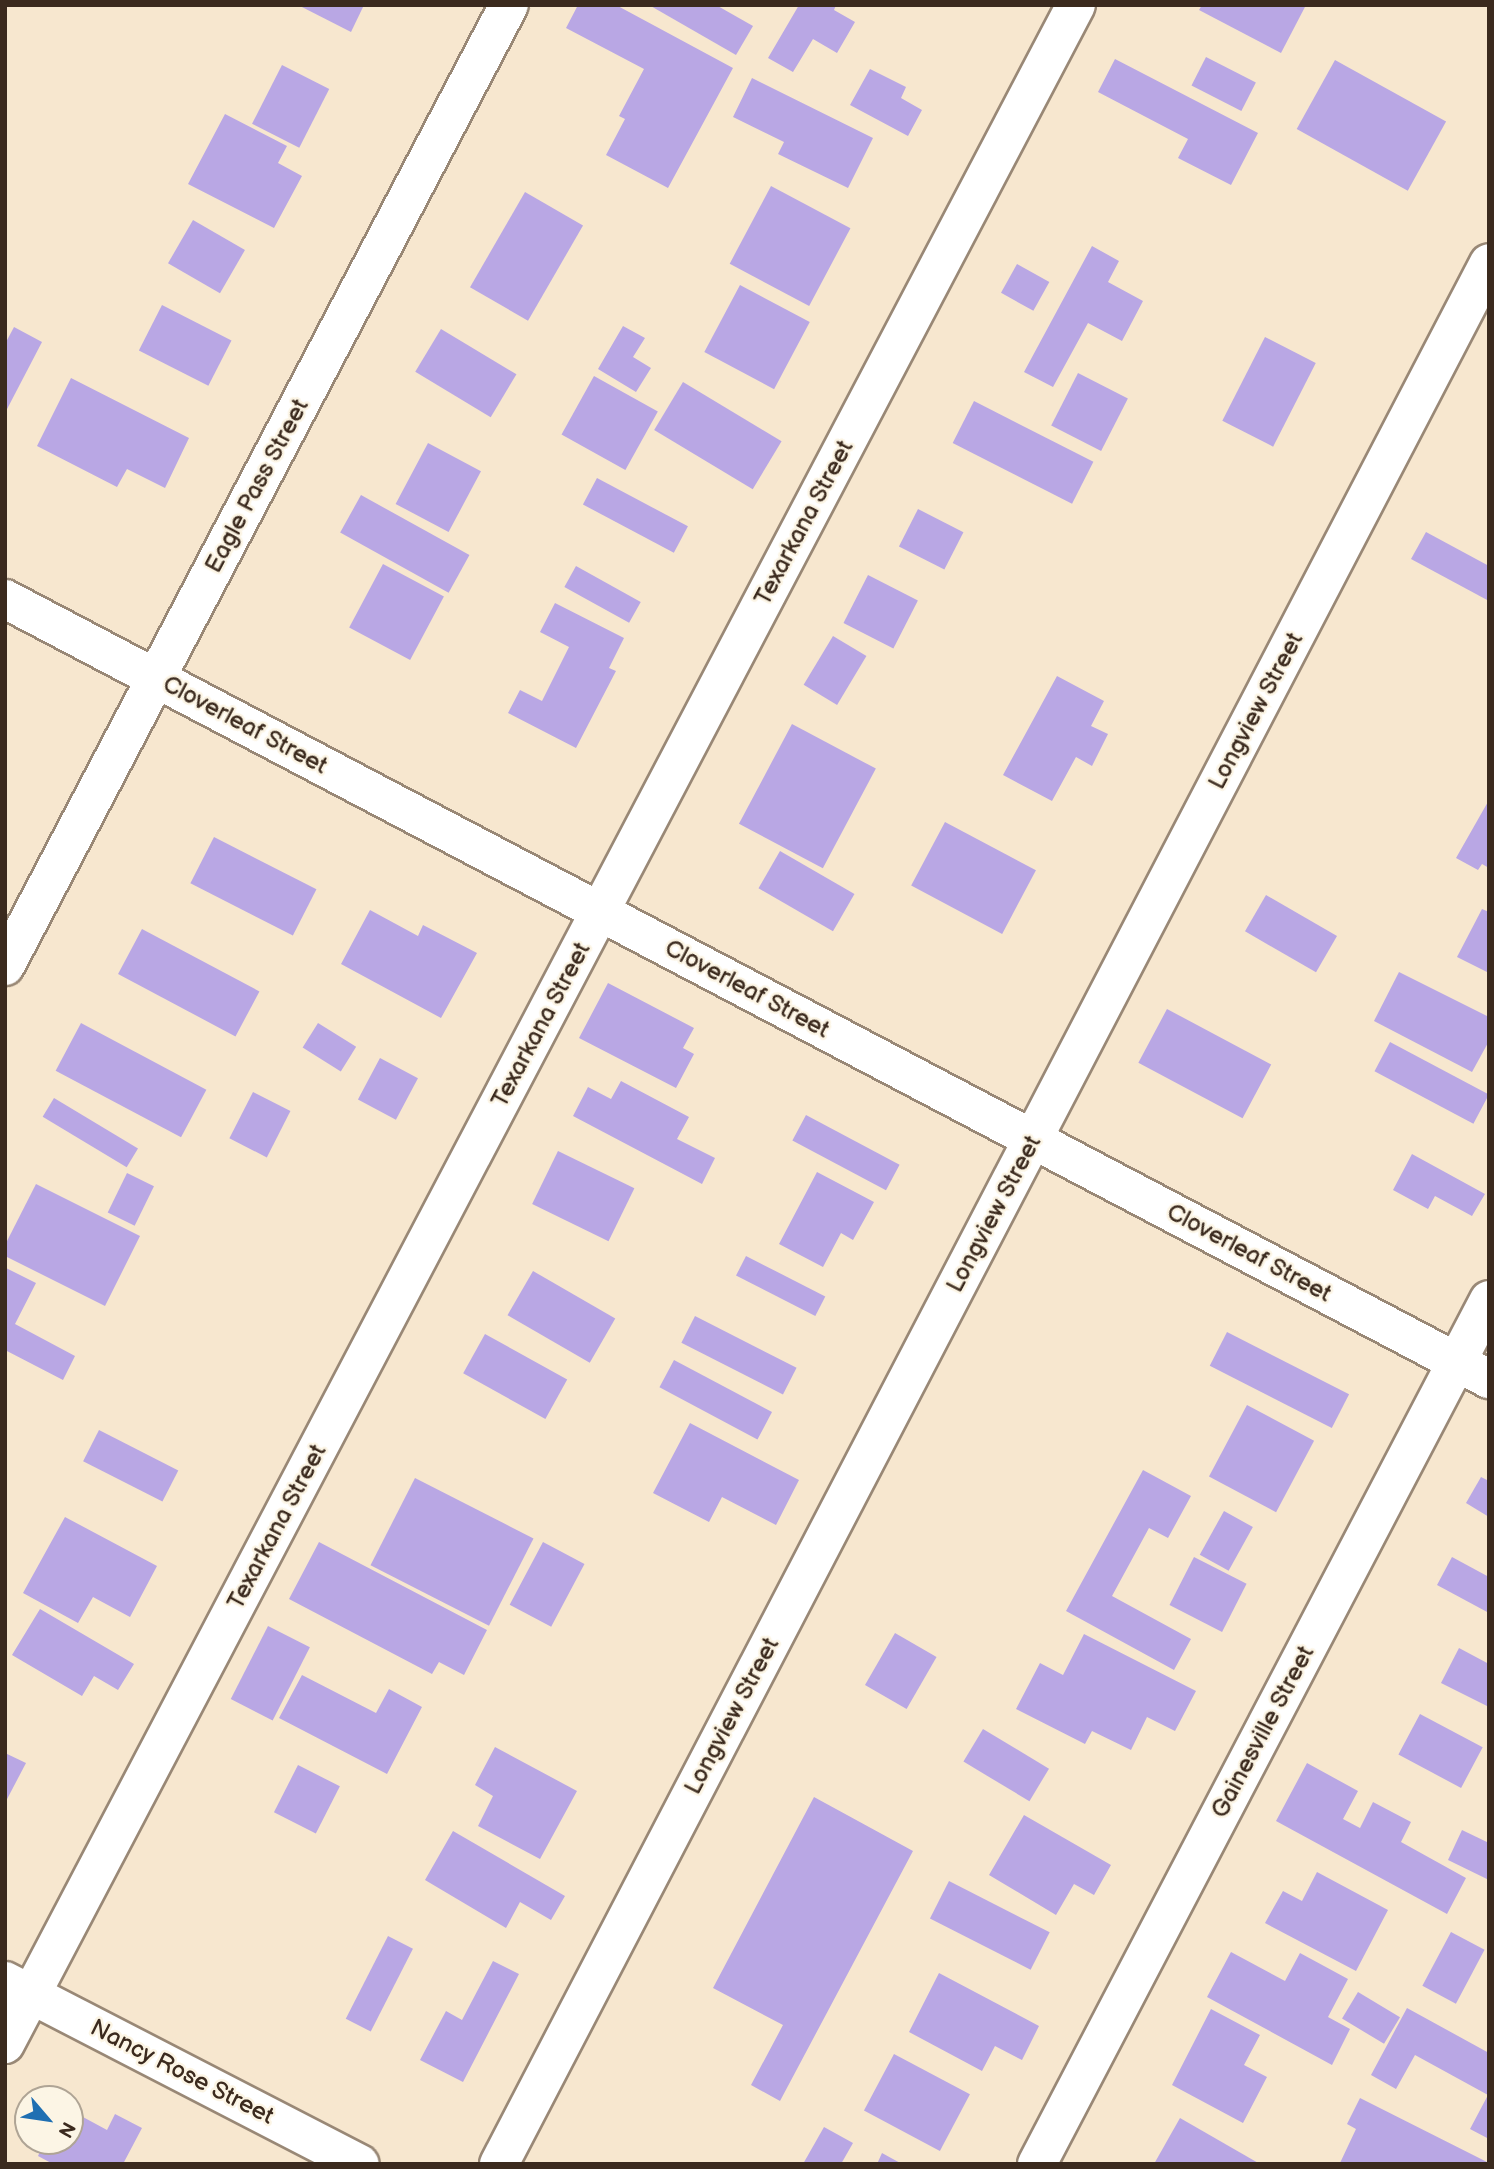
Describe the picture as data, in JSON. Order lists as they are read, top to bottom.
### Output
{
  "streets": {
    "street": [
      "Eagle Pass Street",
      "Texarkana Street",
      "Longview Street",
      "Cloverleaf Street",
      "Gainesville Street",
      "Nancy Rose Street"
    ]
  },
  "crossings": [
    ["Eagle Pass Street", "Cloverleaf Street"],
    ["Texarkana Street", "Cloverleaf Street"],
    ["Texarkana Street", "Nancy Rose Street"],
    ["Longview Street", "Cloverleaf Street"],
    ["Cloverleaf Street", "Gainesville Street"]
  ],
  "north": "bottom right"
}
